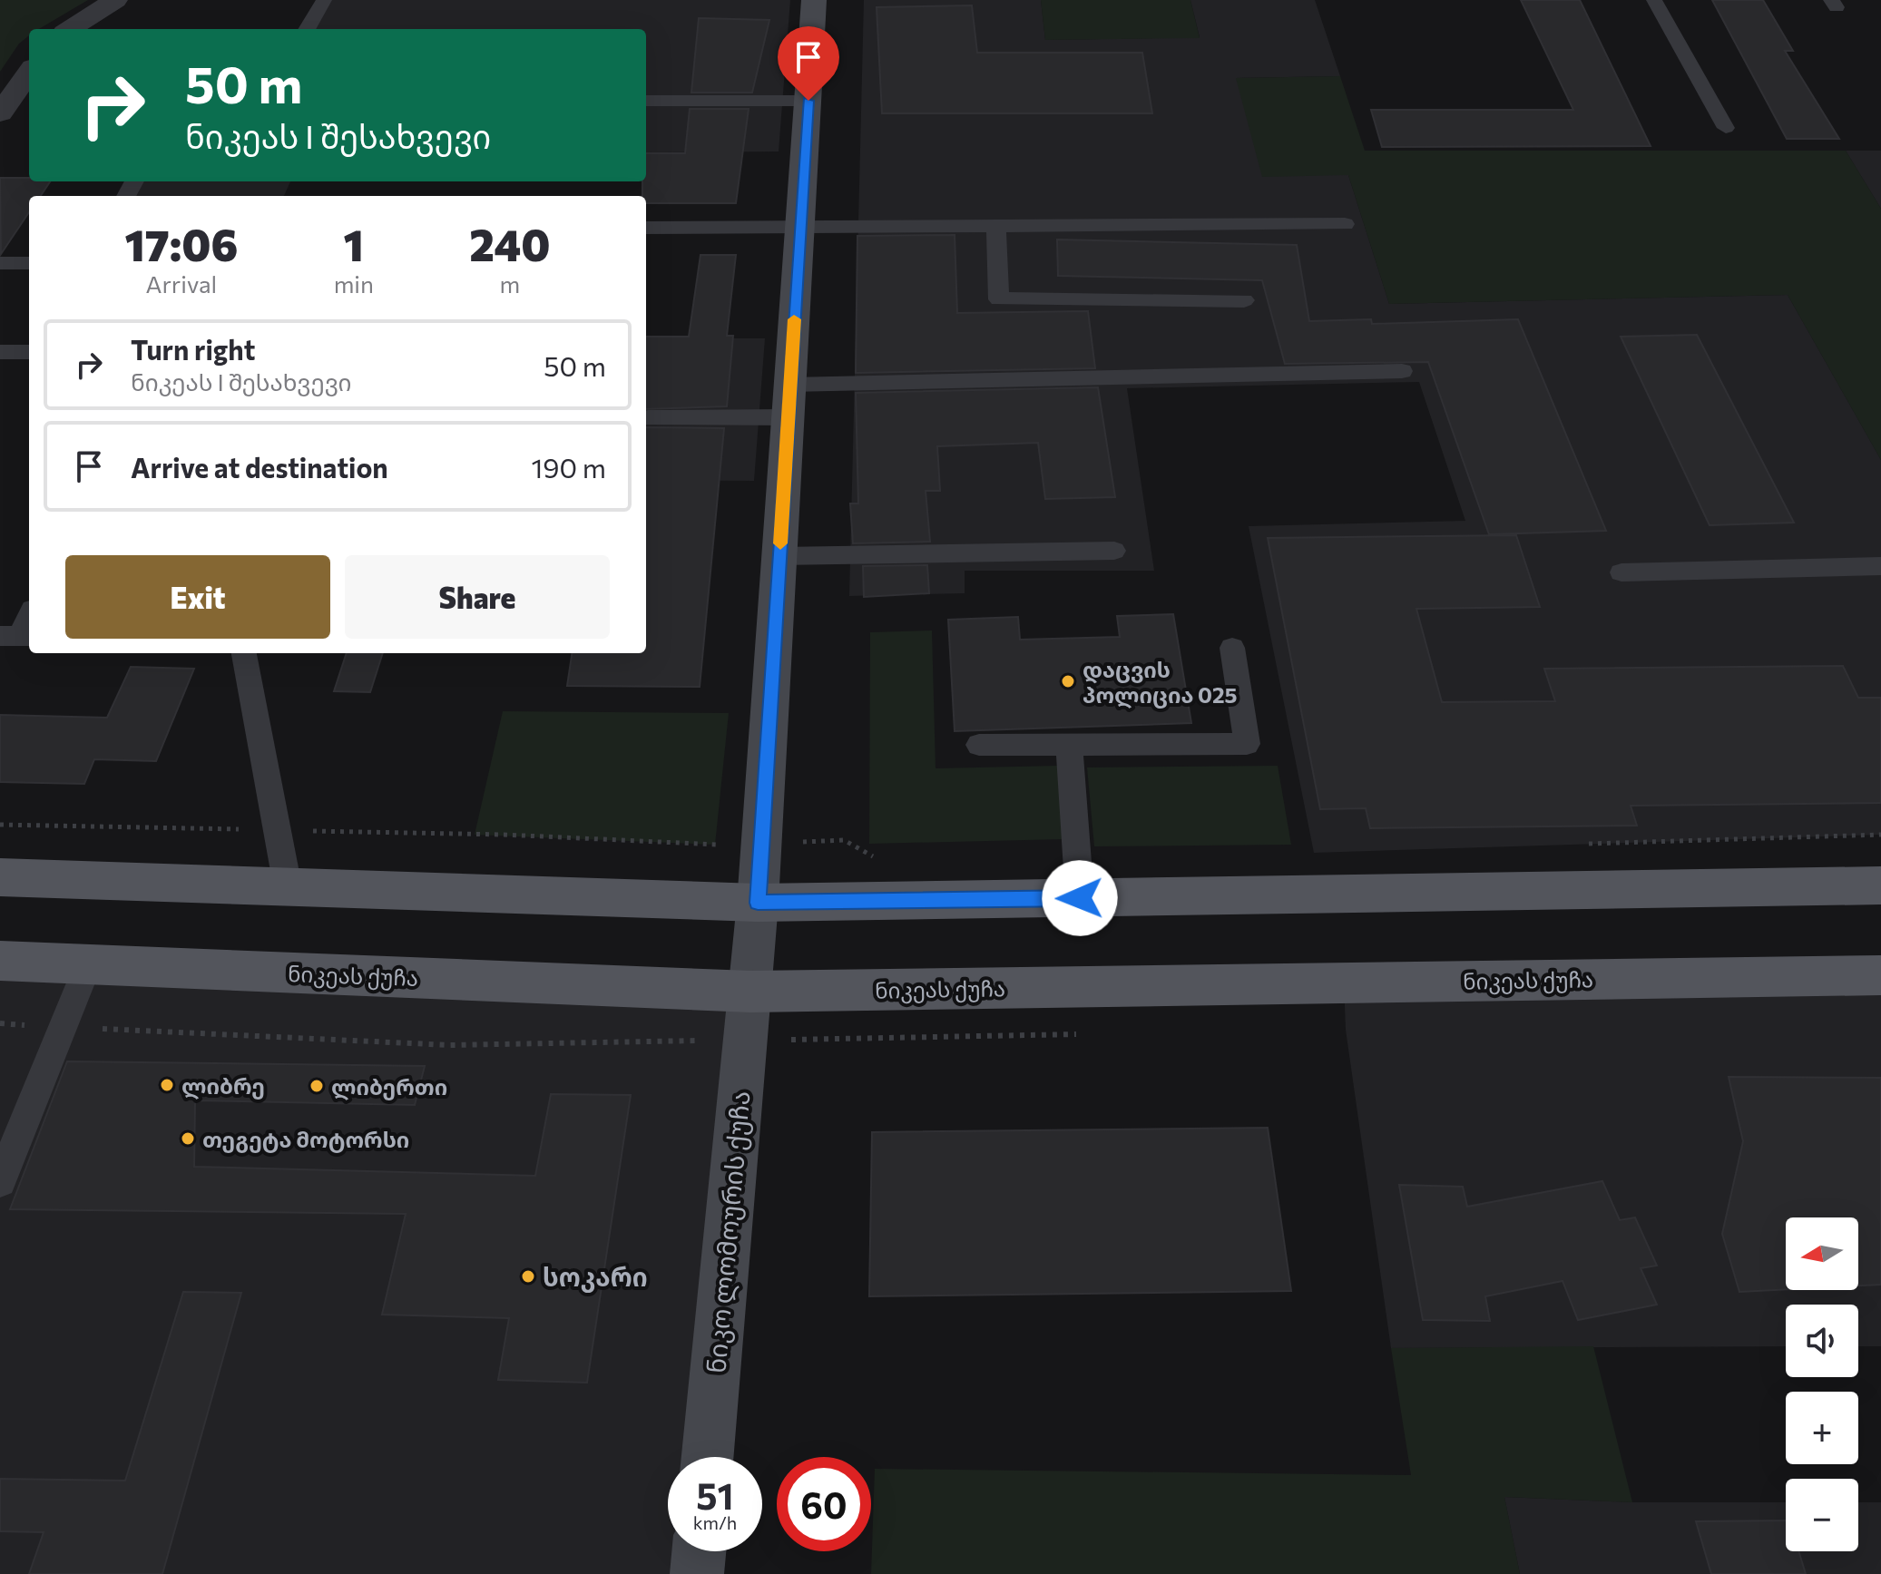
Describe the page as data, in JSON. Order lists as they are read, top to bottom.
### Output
{
  "streets": {
    "main road": ["ნიკეას ქუჩა"],
    "street": ["ნიკო ლომოურის ქუჩა"]
  },
  "crossings": [
    ["ნიკეას ქუჩა", "ნიკო ლომოურის ქუჩა"]
  ],
  "places": [
    "დაცვის პოლიცია 025",
    "ლიბრე",
    "ლიბერთი",
    "თეგეტა მოტორსი",
    "სოკარი"
  ],
  "north": "left",
  "page": {
    "turn": ["50 m", "ნიკეას I შესახვევი"],
    "eta": [
      "17:06",
      "Arrival",
      "1",
      "min",
      "240",
      "m"
    ],
    "list": [
      {
        "name": "Turn right",
        "note": "ნიკეას I შესახვევი",
        "value": "50 m"
      },
      {
        "name": "Arrive at destination",
        "value": "190 m"
      }
    ],
    "buttons": ["Exit", "Share"],
    "map_buttons": ["+", "−"],
    "speed": "51 km/h",
    "limit": "60"
  }
}
